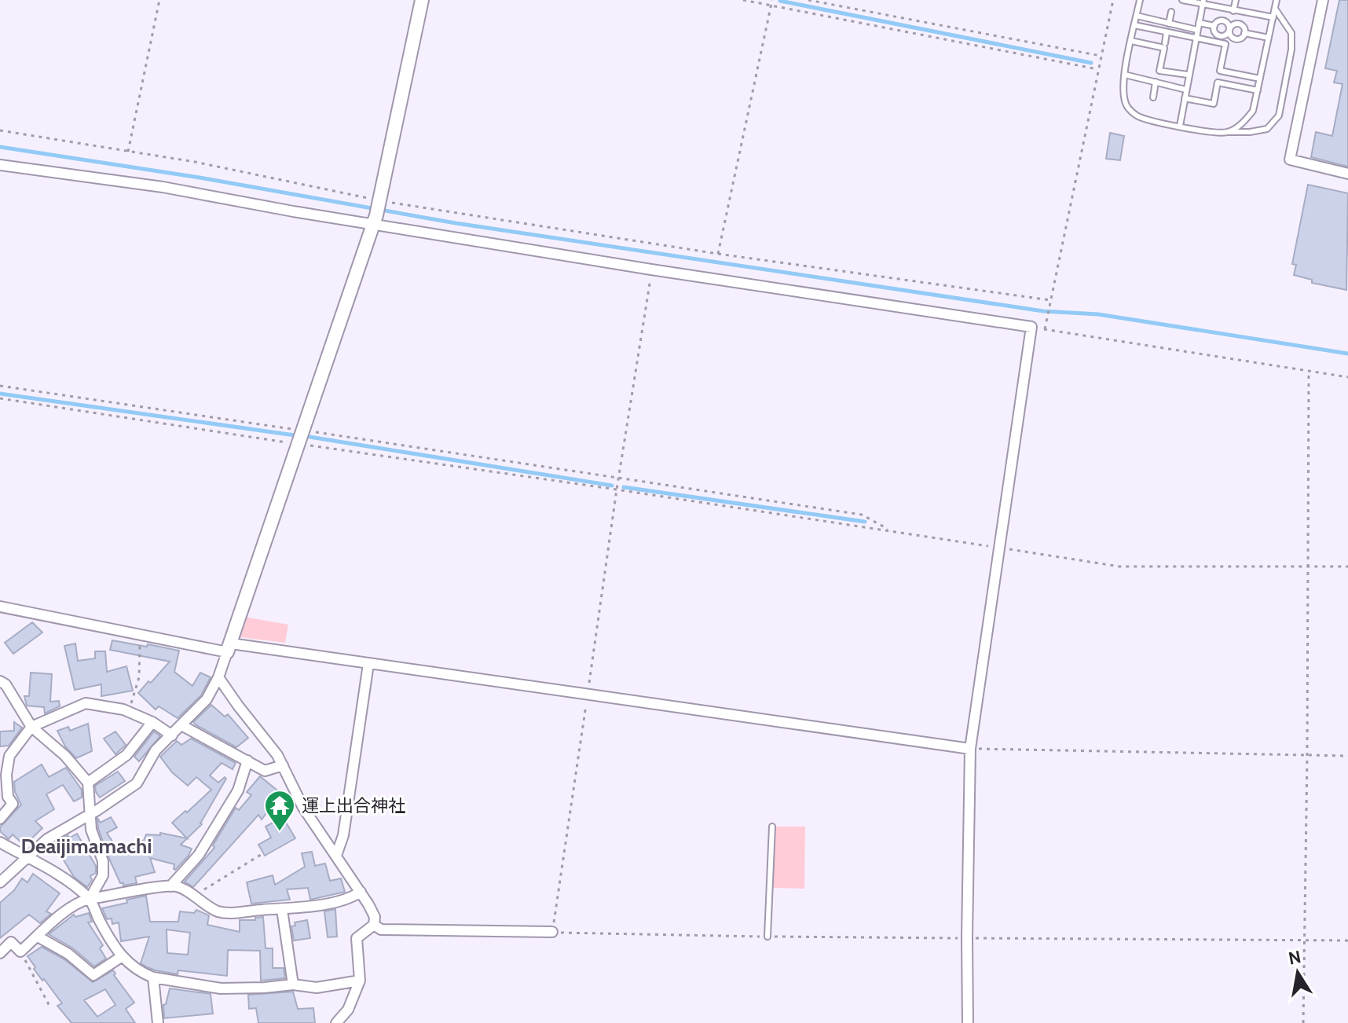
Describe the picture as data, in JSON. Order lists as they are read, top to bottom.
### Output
{
  "districts": ["Deaijimamachi"],
  "places": {
    "temple": ["運上出合神社"]
  },
  "north": "top"
}
